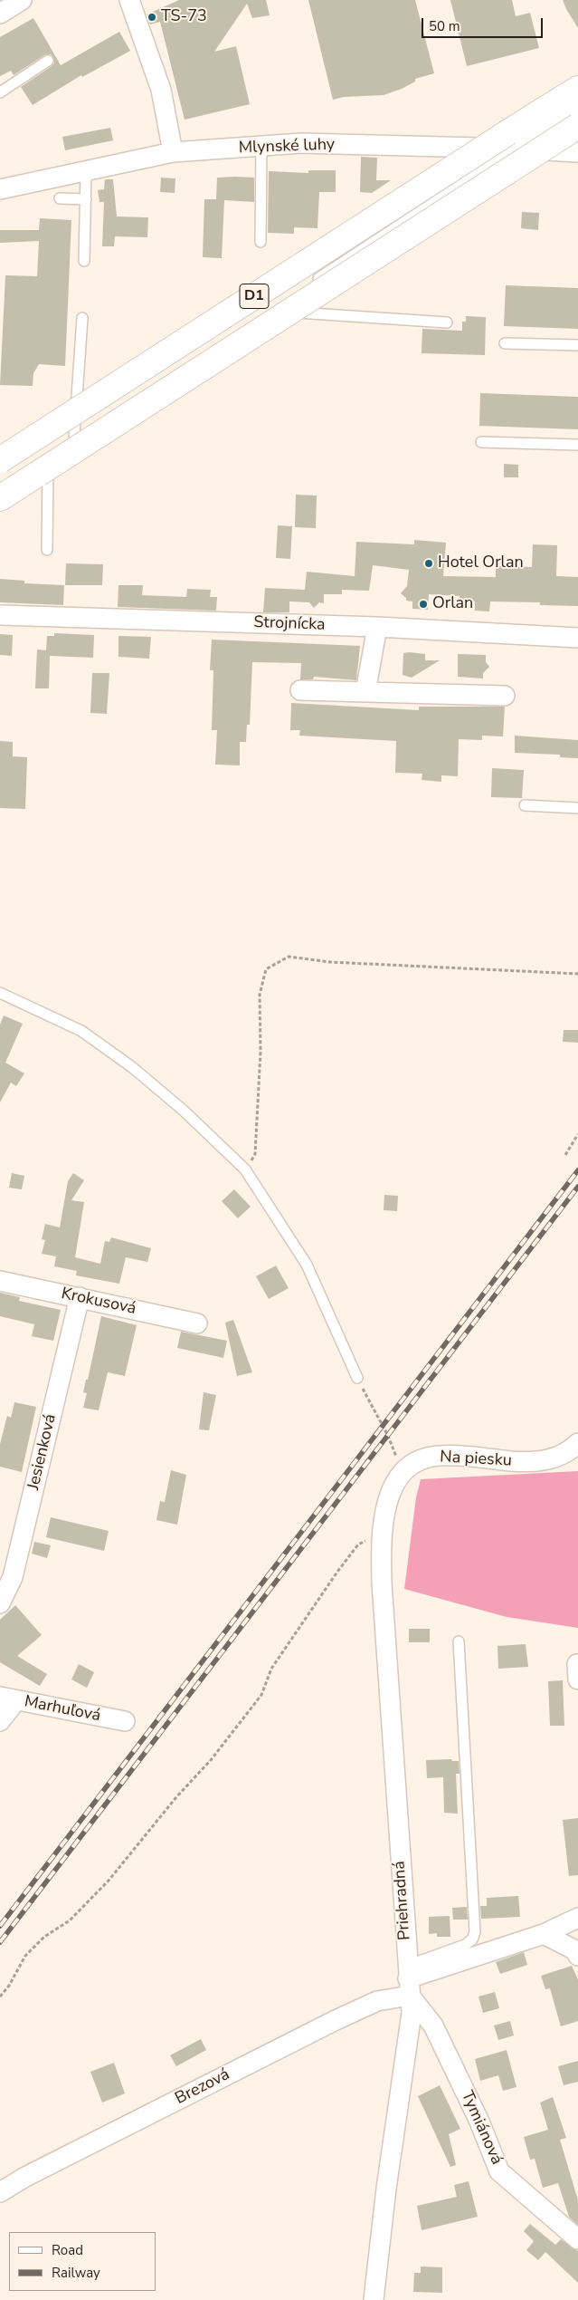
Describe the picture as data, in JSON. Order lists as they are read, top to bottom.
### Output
{
  "streets": {
    "highway": ["D1"],
    "street": [
      "Mlynské luhy",
      "Strojnícka",
      "Krokusová",
      "Jesienková",
      "Na piesku",
      "Marhuľová",
      "Priehradná",
      "Brezová",
      "Tymiánová"
    ]
  },
  "crossings": [
    ["Krokusová", "Jesienková"],
    ["Na piesku", "Priehradná"],
    ["Priehradná", "Brezová"],
    ["Priehradná", "Tymiánová"],
    ["Brezová", "Tymiánová"]
  ],
  "places": ["TS-73", "Hotel Orlan", "Orlan"],
  "legend": ["Road", "Railway"],
  "scale_bar": "50 m"
}
